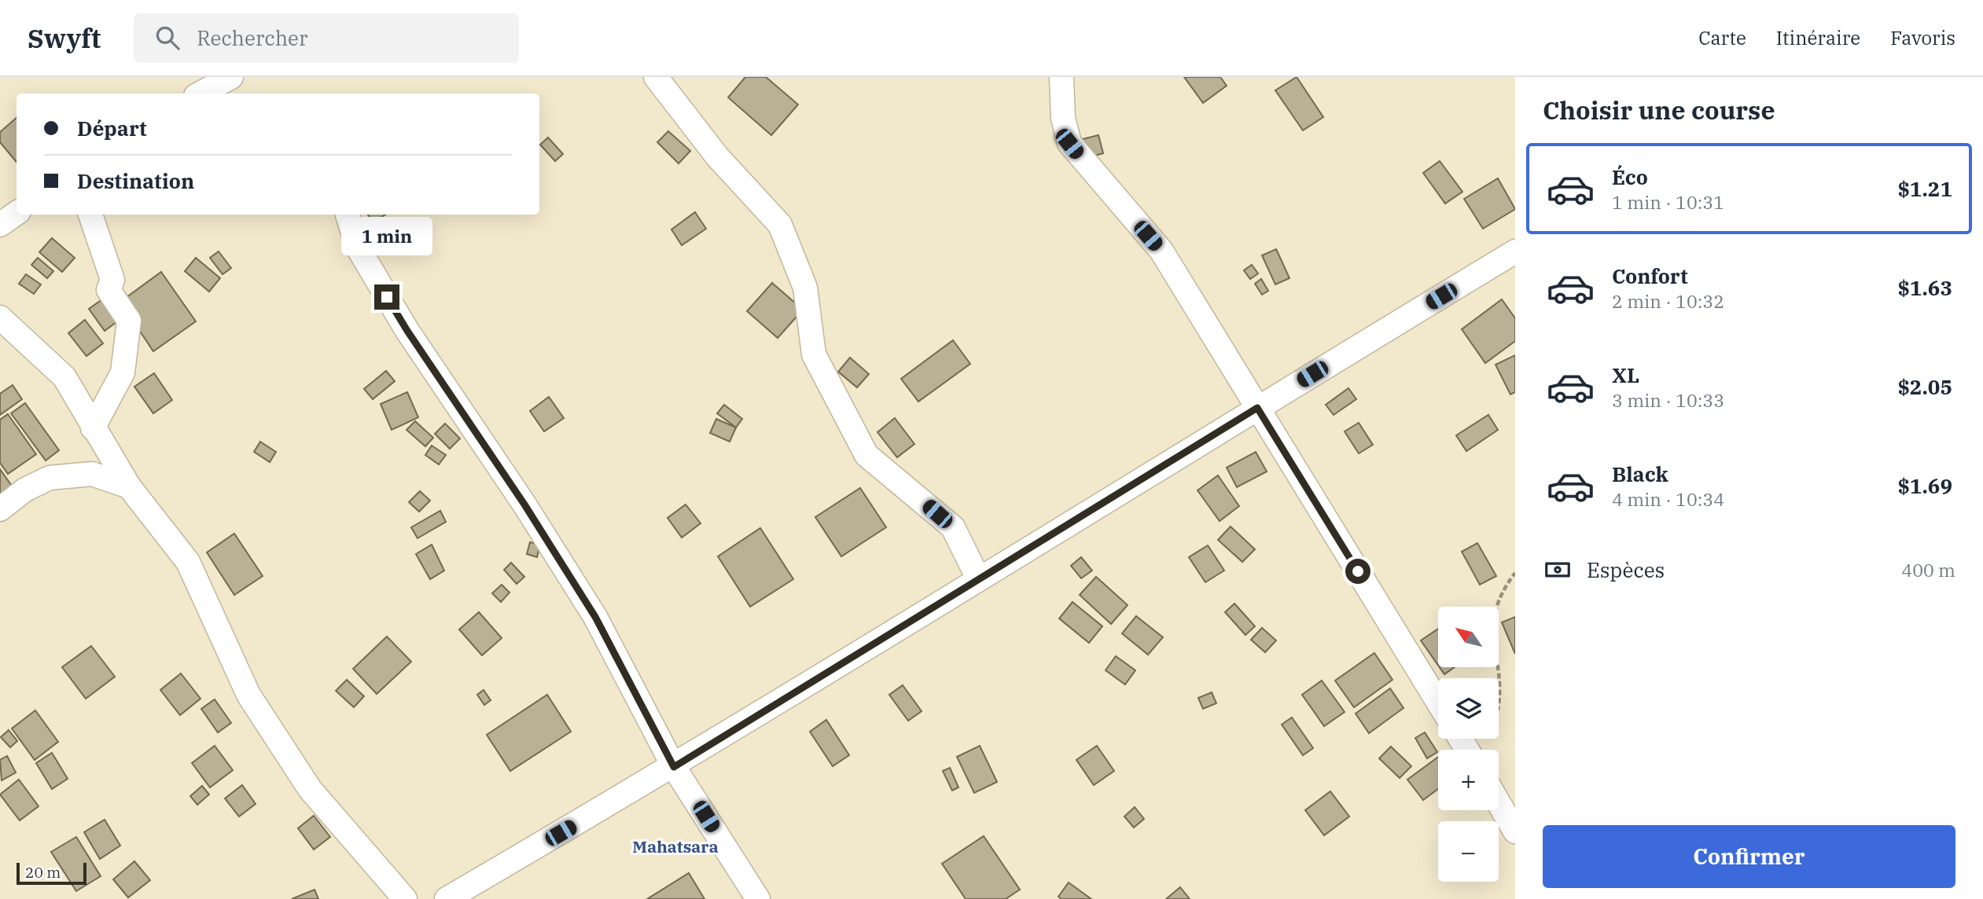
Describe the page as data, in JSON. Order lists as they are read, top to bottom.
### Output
{
  "districts": ["Mahatsara"],
  "scale_bar": "20 m",
  "north": "top left",
  "page": {
    "header": "Swyft",
    "search": "Rechercher",
    "nav": ["Carte", "Itinéraire", "Favoris"],
    "heading": "Choisir une course",
    "banner": ["Départ", "Destination"],
    "list": [
      {
        "name": "Éco",
        "note": "1 min · 10:31",
        "value": "$1.21"
      },
      {
        "name": "Confort",
        "note": "2 min · 10:32",
        "value": "$1.63"
      },
      {
        "name": "XL",
        "note": "3 min · 10:33",
        "value": "$2.05"
      },
      {
        "name": "Black",
        "note": "4 min · 10:34",
        "value": "$1.69"
      }
    ],
    "bubble": "1 min",
    "pay": ["Espèces", "400 m"],
    "map_buttons": ["+", "−"],
    "buttons": "Confirmer",
    "scale": "20 m"
  }
}
